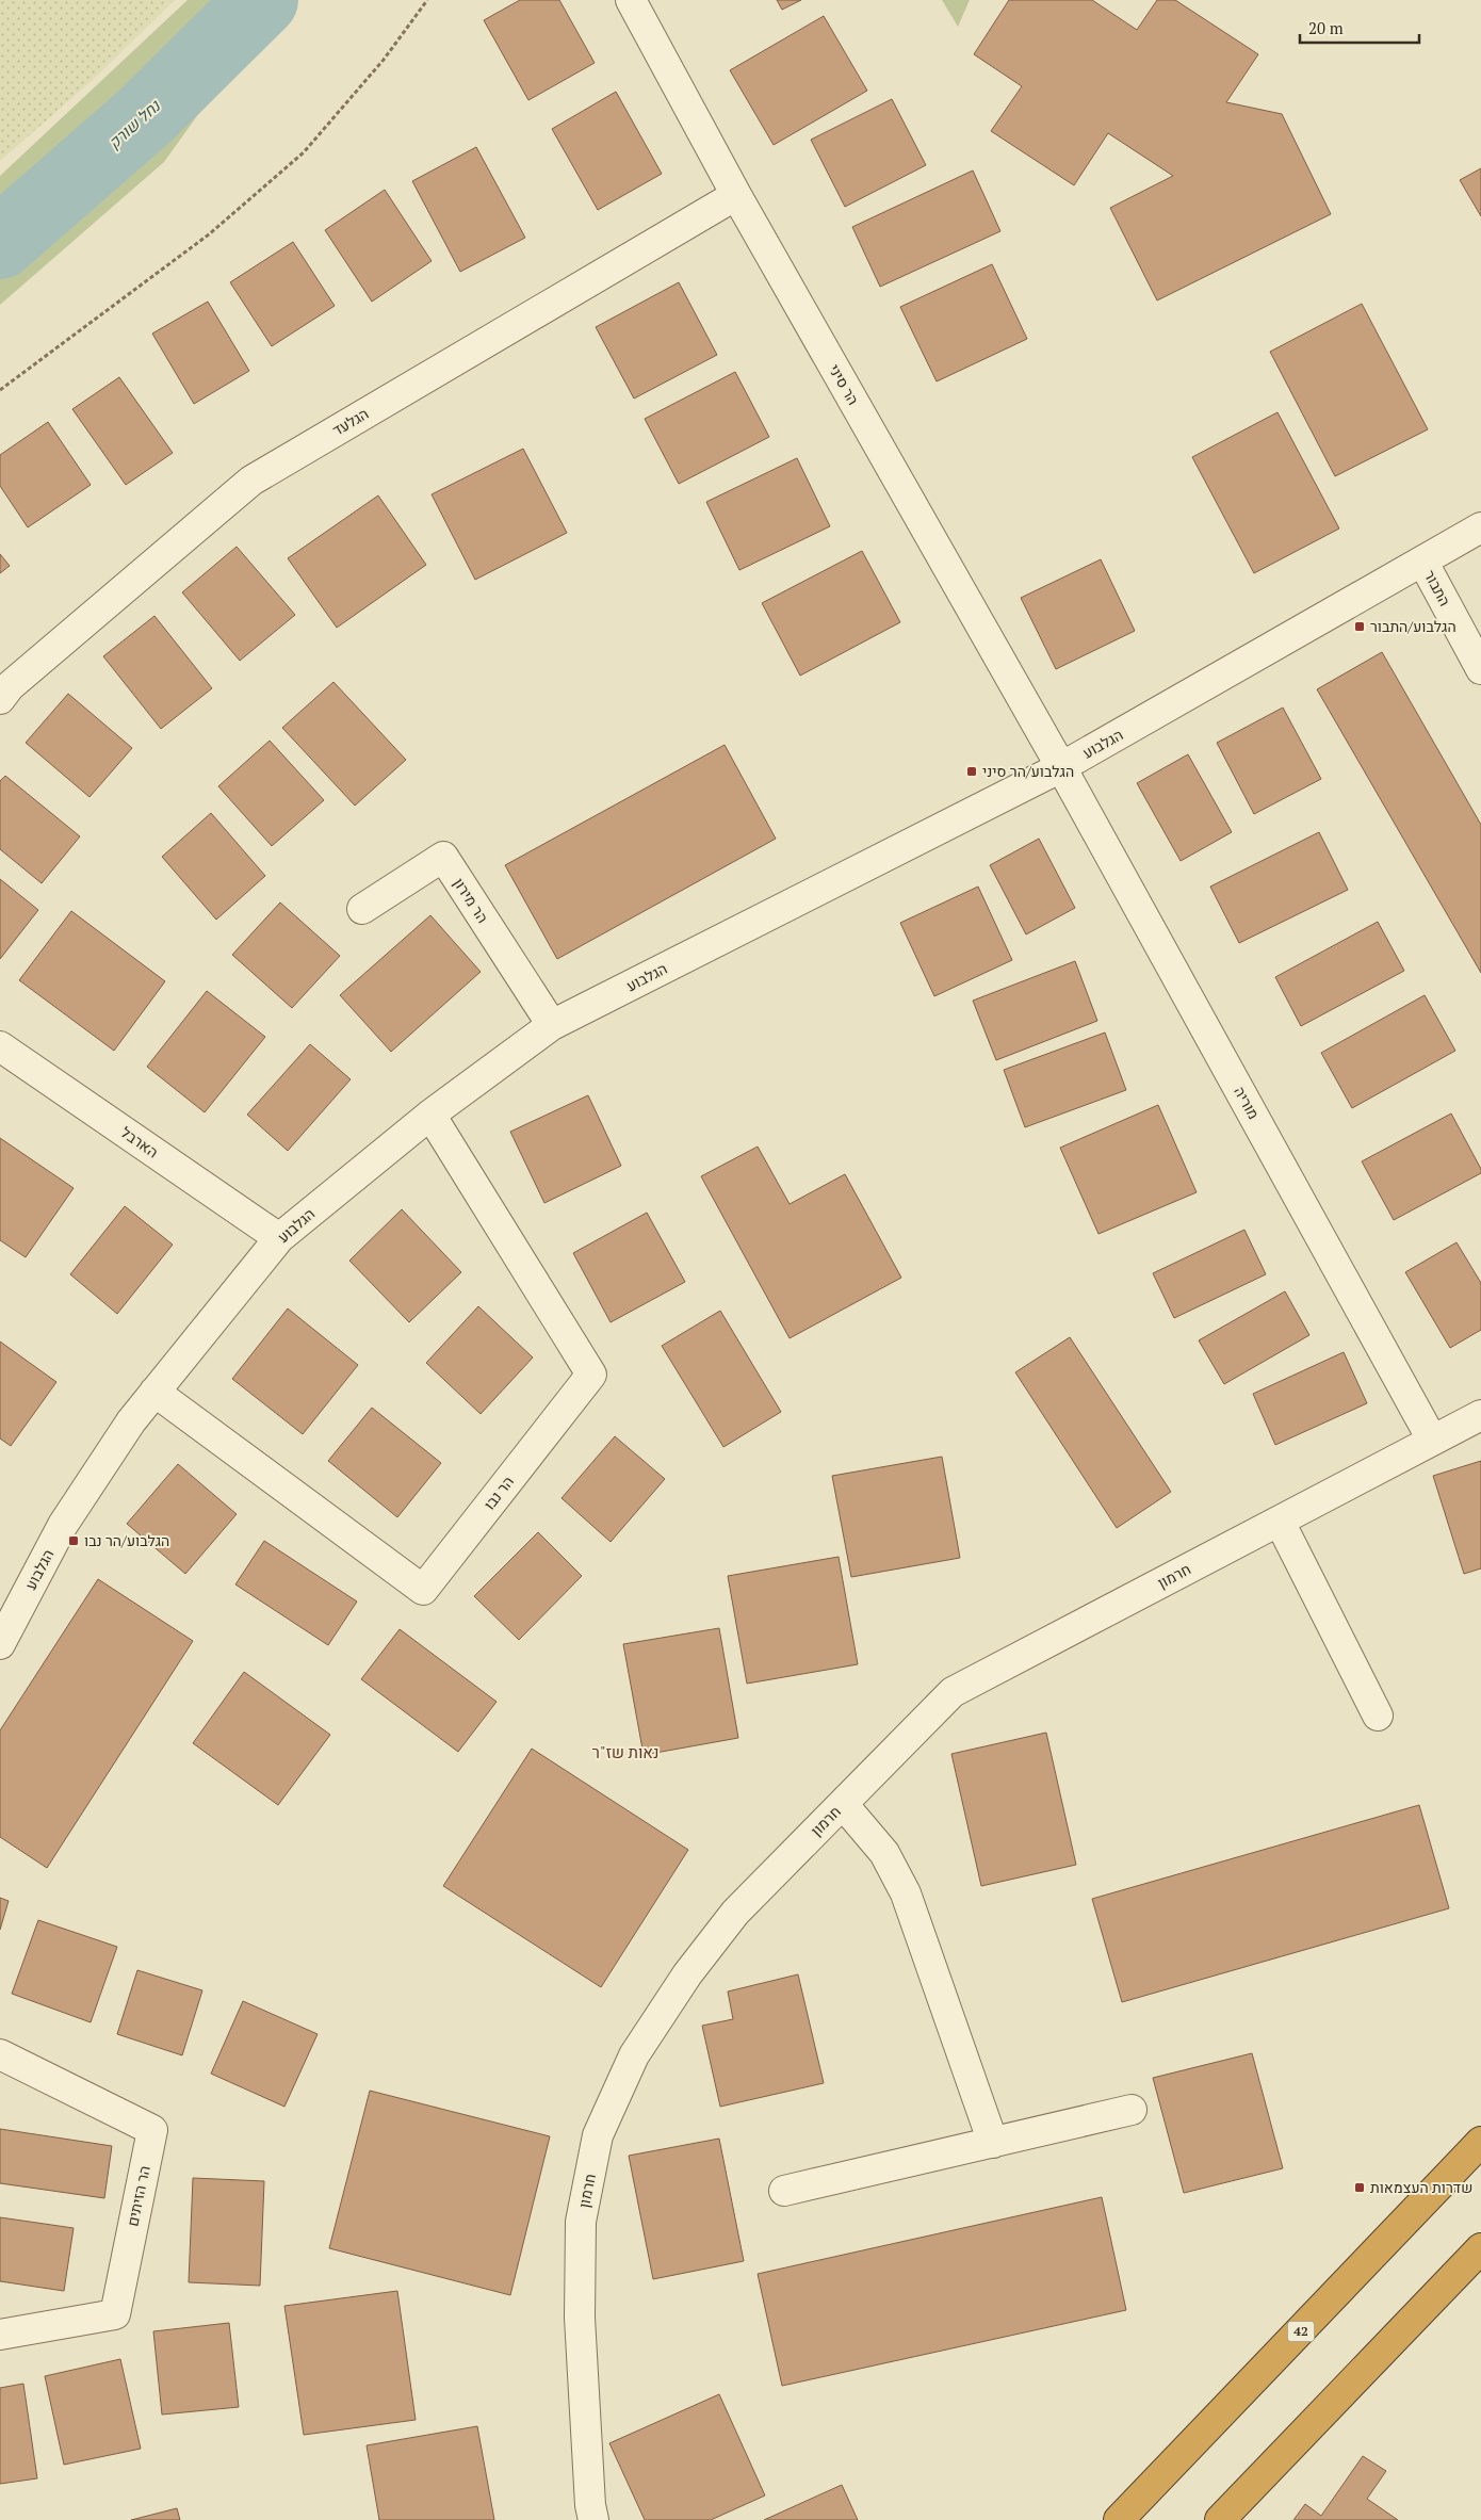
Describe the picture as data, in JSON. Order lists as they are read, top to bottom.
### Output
{
  "streets": {
    "highway": ["42"],
    "street": [
      "הר סיני",
      "הגלעד",
      "התבור",
      "הגלבוע",
      "הר מירון",
      "מוריה",
      "הארבל",
      "הר נבו",
      "חרמון",
      "הר הזיתים"
    ]
  },
  "crossings": [
    ["הר סיני", "הגלעד"],
    ["הר סיני", "הגלבוע"],
    ["הר סיני", "מוריה"],
    ["התבור", "הגלבוע"],
    ["הגלבוע", "הר מירון"],
    ["הגלבוע", "מוריה"],
    ["הגלבוע", "הארבל"],
    ["הגלבוע", "הר נבו"],
    ["מוריה", "חרמון"]
  ],
  "districts": ["נאות שז\"ר"],
  "water": ["נחל שורק"],
  "places": {
    "transit": [
      "הגלבוע/התבור",
      "הגלבוע/הר סיני",
      "הגלבוע/הר נבו",
      "שדרות העצמאות"
    ]
  },
  "scale_bar": "20 m"
}
